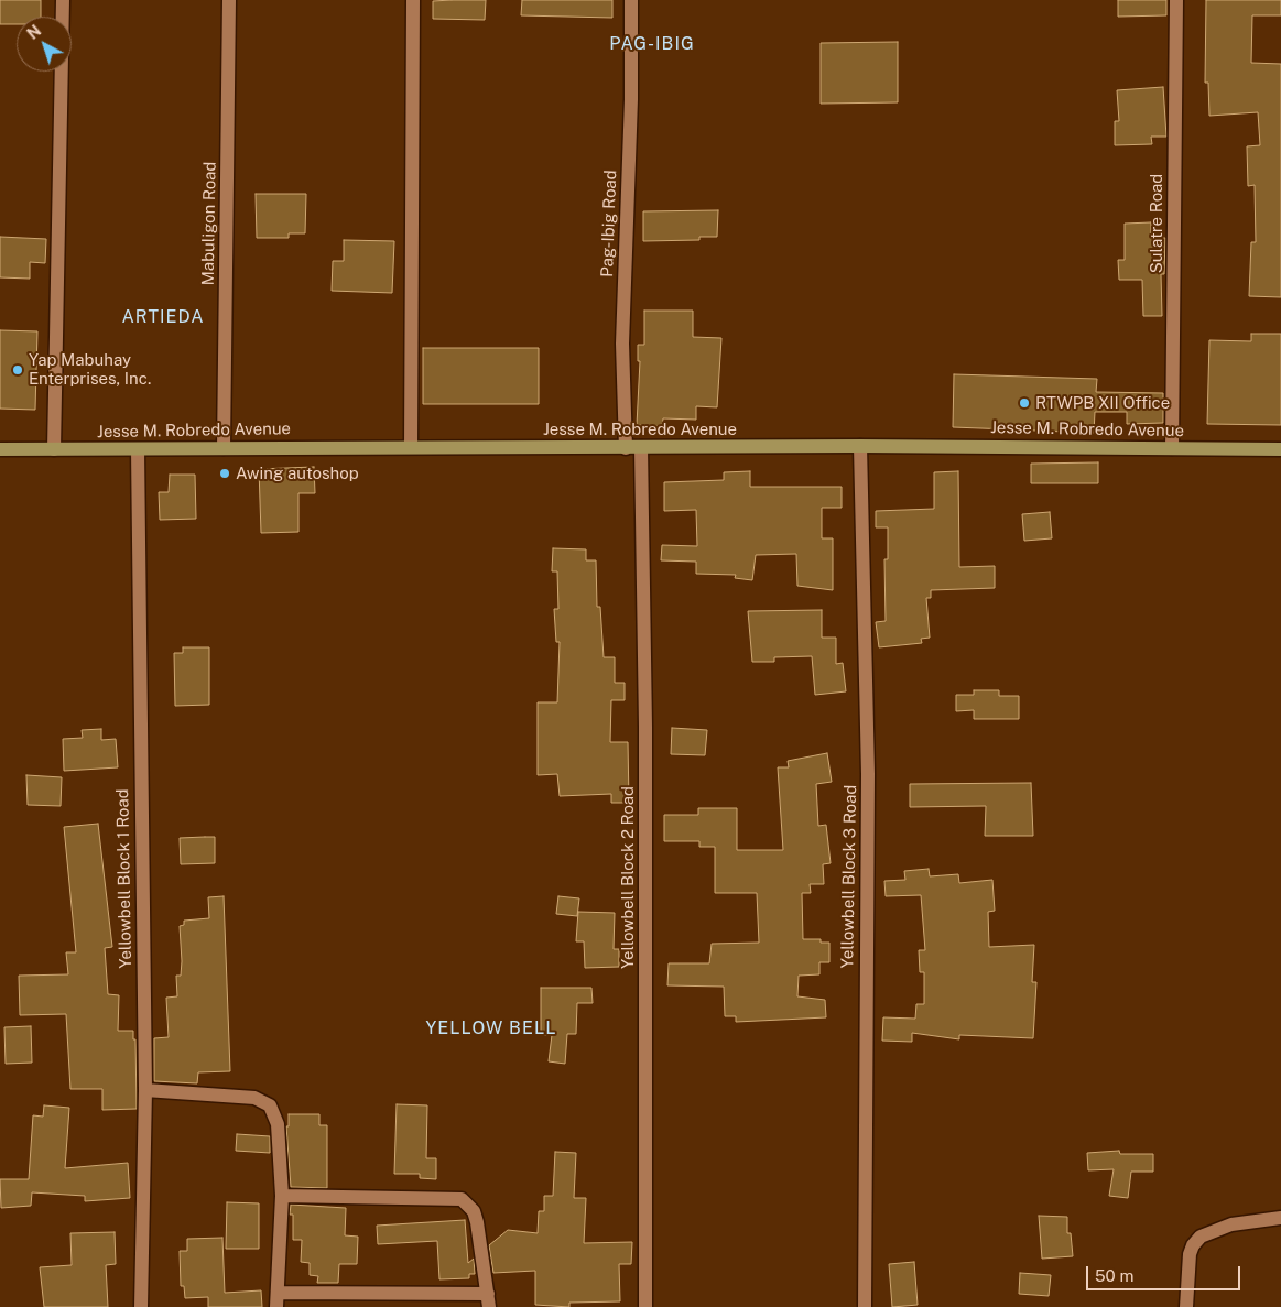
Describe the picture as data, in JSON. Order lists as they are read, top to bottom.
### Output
{
  "streets": {
    "main road": ["Jesse M. Robredo Avenue"],
    "street": [
      "Mabuligon Road",
      "Pag-Ibig Road",
      "Sulatre Road",
      "Yellowbell Block 3 Road",
      "Yellowbell Block 2 Road",
      "Yellowbell Block 1 Road"
    ]
  },
  "crossings": [
    ["Mabuligon Road", "Jesse M. Robredo Avenue"],
    ["Pag-Ibig Road", "Jesse M. Robredo Avenue"],
    ["Sulatre Road", "Jesse M. Robredo Avenue"],
    ["Jesse M. Robredo Avenue", "Yellowbell Block 3 Road"],
    ["Jesse M. Robredo Avenue", "Yellowbell Block 2 Road"],
    ["Jesse M. Robredo Avenue", "Yellowbell Block 1 Road"]
  ],
  "districts": ["PAG-IBIG", "ARTIEDA", "YELLOW BELL"],
  "places": ["Yap Mabuhay Enterprises, Inc.", "RTWPB XII Office", "Awing autoshop"],
  "scale_bar": "50 m",
  "north": "top left"
}
